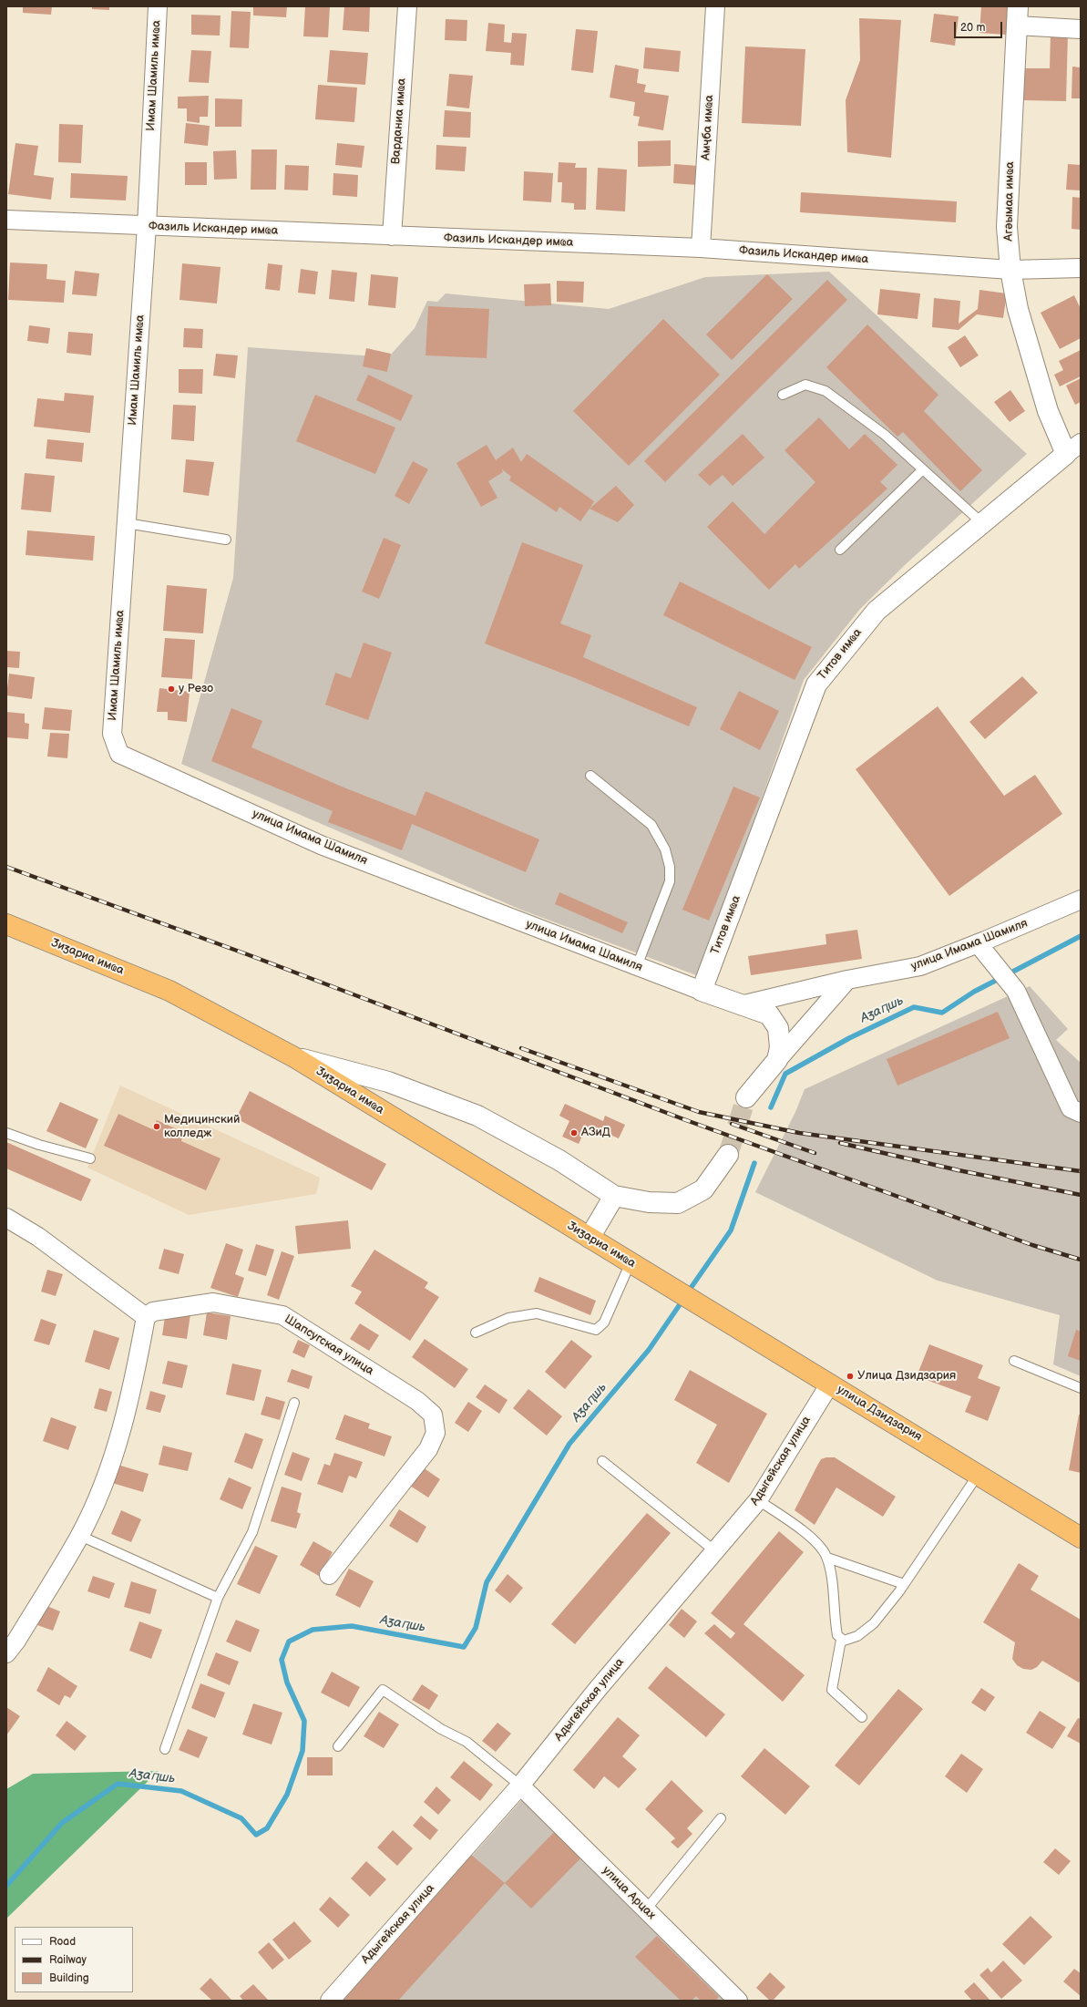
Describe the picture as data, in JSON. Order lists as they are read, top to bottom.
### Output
{
  "streets": {
    "highway": ["Ӡиӡариа имҩа", "улица Дзидзария"],
    "street": [
      "Имам Шамиль имҩа",
      "Варданиа имҩа",
      "Амҷба имҩа",
      "Агәымаа имҩа",
      "Фазиль Искандер имҩа",
      "Титов имҩа",
      "улица Имама Шамиля",
      "Шапсугская улица",
      "Адыгейская улица",
      "улица Арцах"
    ]
  },
  "crossings": [
    ["Имам Шамиль имҩа", "Фазиль Искандер имҩа"],
    ["Имам Шамиль имҩа", "улица Имама Шамиля"],
    ["Варданиа имҩа", "Фазиль Искандер имҩа"],
    ["Амҷба имҩа", "Фазиль Искандер имҩа"],
    ["Агәымаа имҩа", "Фазиль Искандер имҩа"],
    ["Агәымаа имҩа", "Титов имҩа"],
    ["Титов имҩа", "улица Имама Шамиля"],
    ["Ӡиӡариа имҩа", "улица Дзидзария"],
    ["улица Дзидзария", "Адыгейская улица"],
    ["Адыгейская улица", "улица Арцах"]
  ],
  "water": ["Аӡаԥшь"],
  "places": [
    "у Резо",
    "Медицинский колледж",
    "АЗиД",
    "Улица Дзидзария"
  ],
  "legend": ["Road", "Railway", "Building"],
  "scale_bar": "20 m"
}
